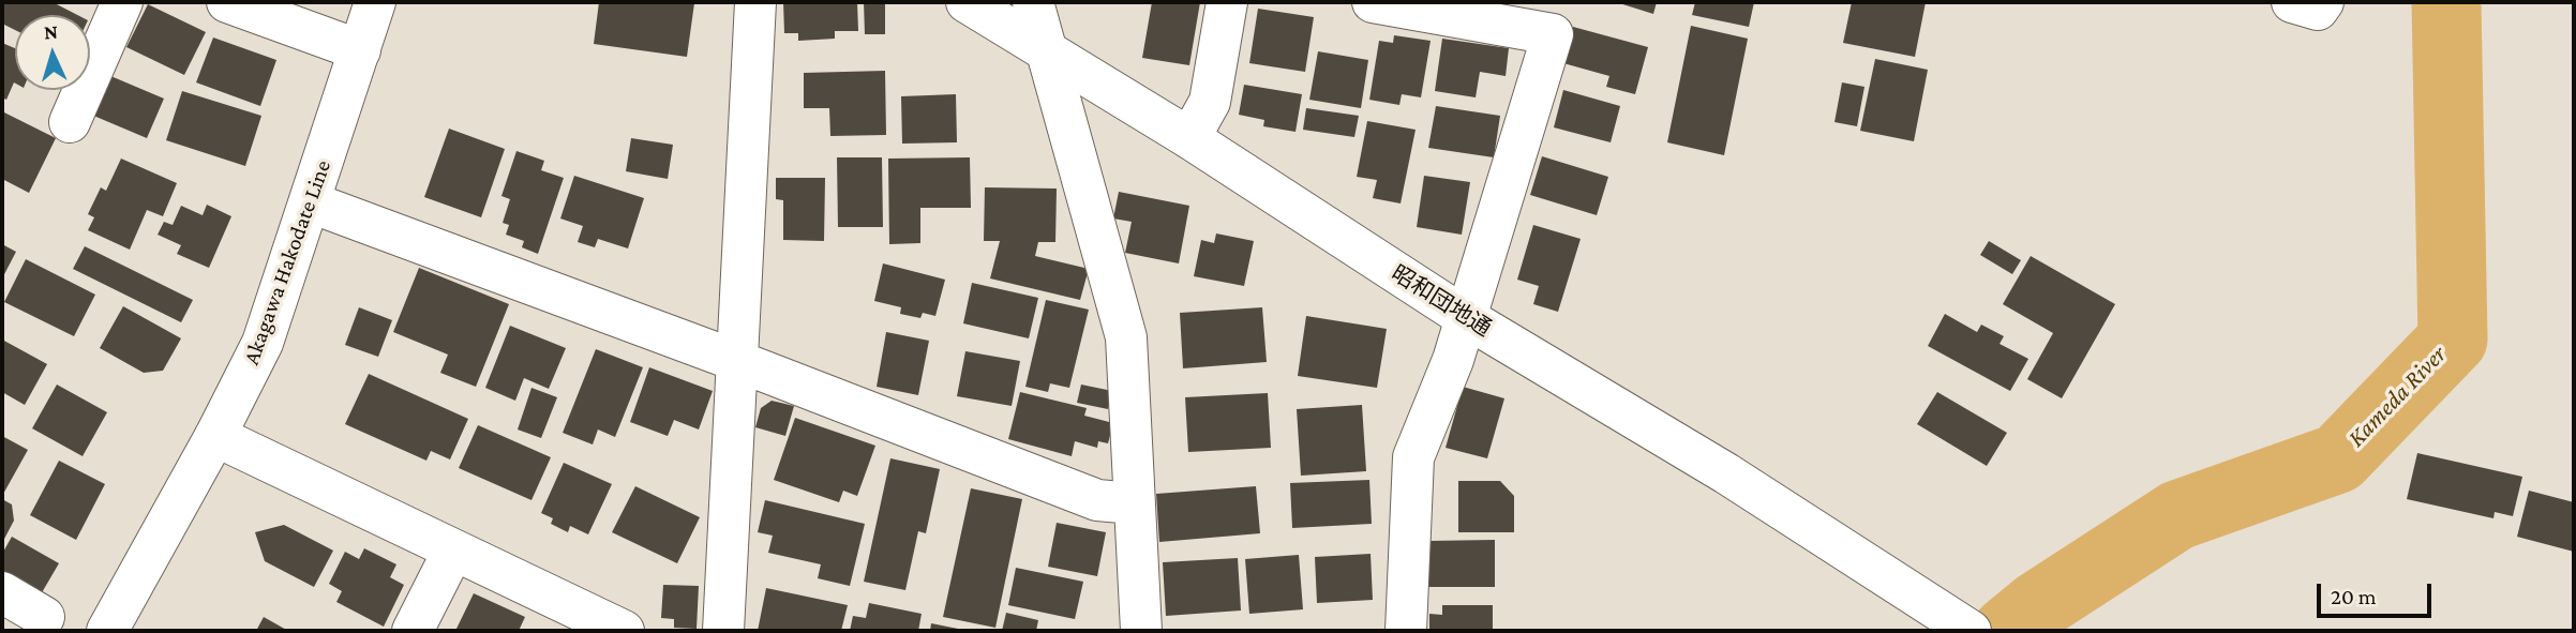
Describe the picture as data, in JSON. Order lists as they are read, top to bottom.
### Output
{
  "streets": {
    "street": ["Akagawa Hakodate Line", "昭和団地通"]
  },
  "water": ["Kameda River"],
  "scale_bar": "20 m",
  "north": "top"
}
